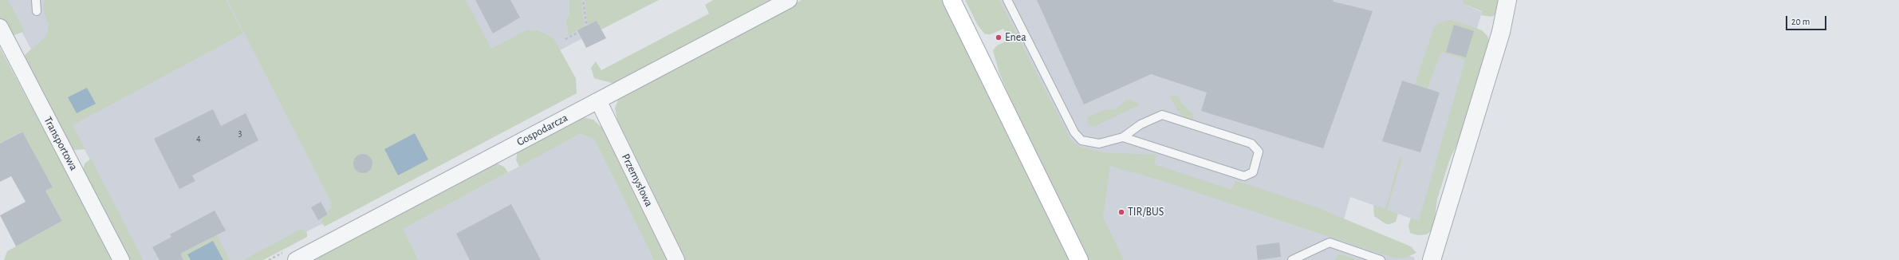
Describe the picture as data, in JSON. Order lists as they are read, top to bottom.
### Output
{
  "streets": {
    "street": ["Gospodarcza", "Transportowa", "Przemysłowa"]
  },
  "crossings": [
    ["Gospodarcza", "Przemysłowa"]
  ],
  "places": ["Enea", "TIR/BUS"],
  "house_numbers": ["3", "4"],
  "scale_bar": "20 m"
}
